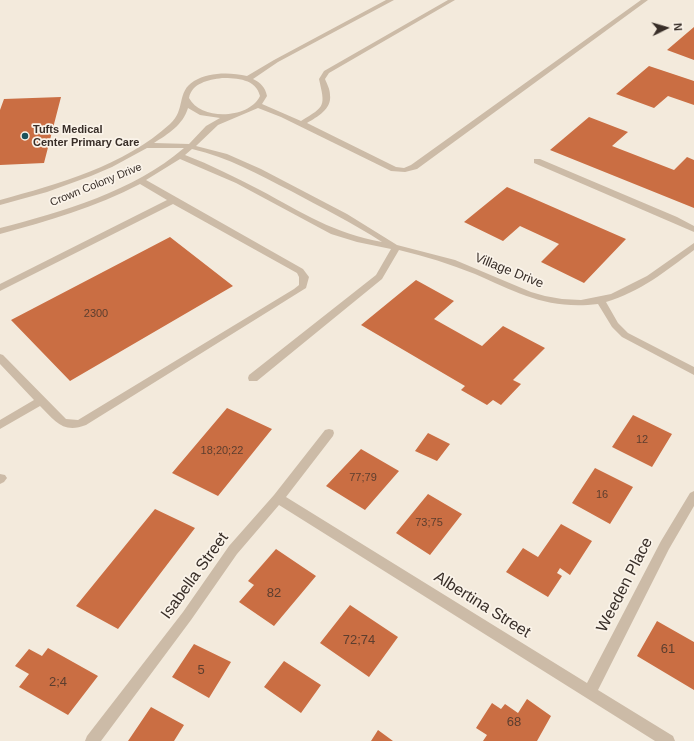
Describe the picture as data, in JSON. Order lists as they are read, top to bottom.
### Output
{
  "streets": {
    "street": [
      "Crown Colony Drive",
      "Village Drive",
      "Isabella Street",
      "Weeden Place",
      "Albertina Street"
    ]
  },
  "crossings": [
    ["Crown Colony Drive", "Village Drive"],
    ["Isabella Street", "Albertina Street"],
    ["Weeden Place", "Albertina Street"]
  ],
  "places": ["Tufts Medical Center Primary Care"],
  "house_numbers": [
    "2300",
    "12",
    "18;20;22",
    "77;79",
    "16",
    "73;75",
    "82",
    "72;74",
    "61",
    "5",
    "2;4",
    "68"
  ],
  "north": "right"
}
